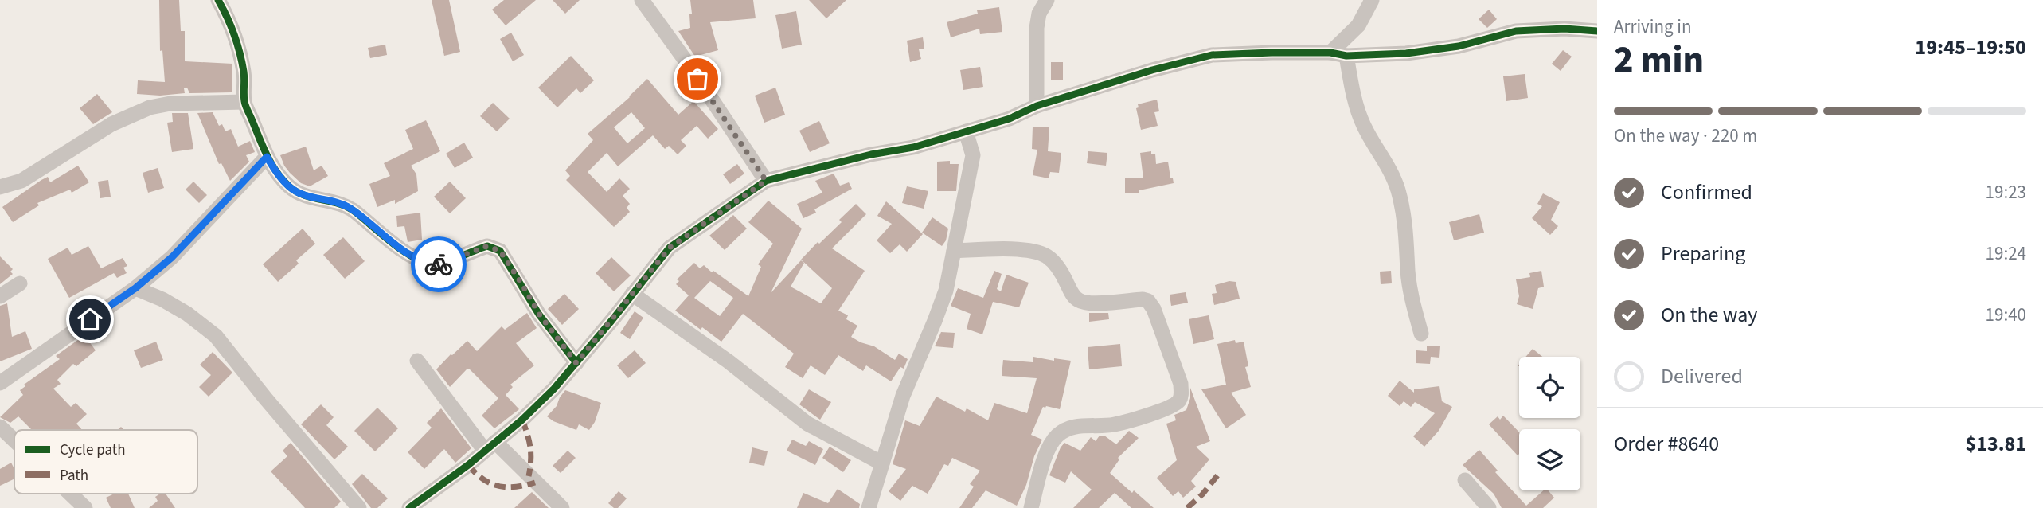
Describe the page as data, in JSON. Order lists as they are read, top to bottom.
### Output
{
  "legend": ["Cycle path", "Path"],
  "page": {
    "heading": ["2 min", "Arriving in", "19:45–19:50"],
    "panel": ["Order #8640", "$13.81"],
    "bar": "On the way · 220 m",
    "list": [
      ["Confirmed", "19:23"],
      ["Preparing", "19:24"],
      ["On the way", "19:40"],
      "Delivered"
    ]
  }
}
